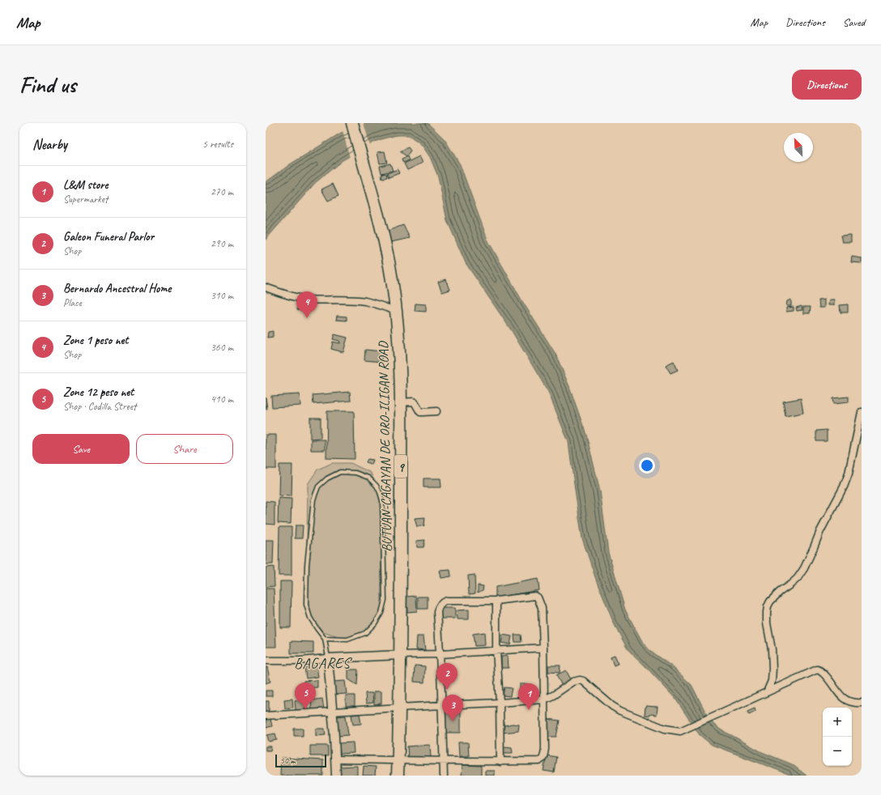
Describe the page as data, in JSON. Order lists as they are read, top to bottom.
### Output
{
  "streets": {
    "highway": ["BUTUAN-CAGAYAN DE ORO-ILIGAN ROAD", "9"]
  },
  "districts": ["BAGARES"],
  "scale_bar": "50 m",
  "north": "top left",
  "page": {
    "header": "Map",
    "nav": ["Map", "Directions", "Saved"],
    "buttons": [
      "Directions",
      ["Save", "Share"]
    ],
    "title": "Find us",
    "heading": ["Nearby", "5 results"],
    "list": [
      {
        "mark": "1",
        "name": "L&M store",
        "note": "Supermarket",
        "value": "270 m"
      },
      {
        "mark": "2",
        "name": "Galeon Funeral Parlor",
        "note": "Shop",
        "value": "290 m"
      },
      {
        "mark": "3",
        "name": "Bernardo Ancestral Home",
        "note": "Place",
        "value": "310 m"
      },
      {
        "mark": "4",
        "name": "Zone 1 peso net",
        "note": "Shop",
        "value": "360 m"
      },
      {
        "mark": "5",
        "name": "Zone 12 peso net",
        "note": "Shop · Codilla Street",
        "value": "410 m"
      }
    ],
    "pins": [
      "4",
      "2",
      "5",
      "1",
      "3"
    ],
    "map_buttons": ["+", "−"],
    "scale": "50 m"
  }
}
